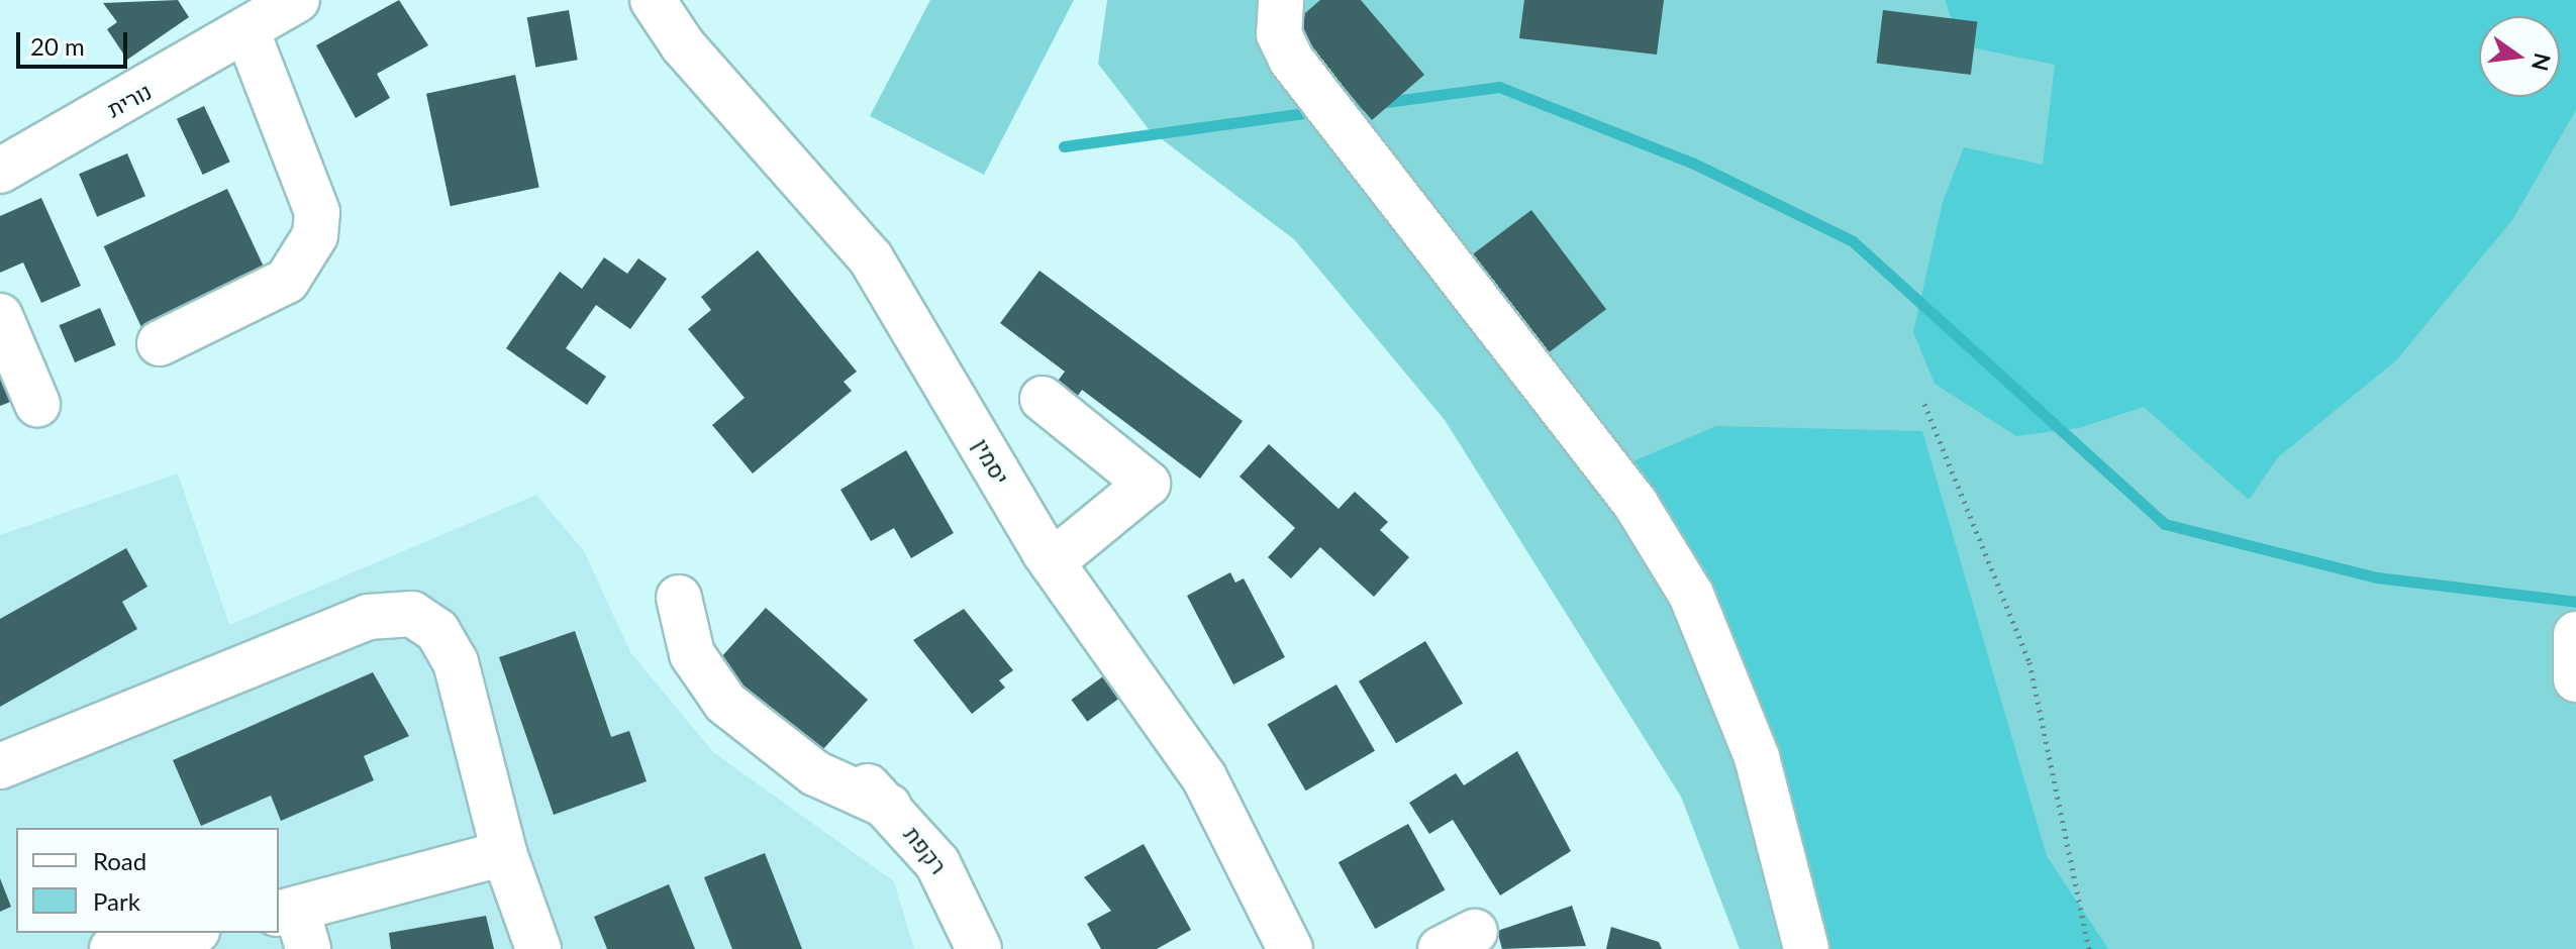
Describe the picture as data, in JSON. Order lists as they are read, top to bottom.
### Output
{
  "streets": {
    "street": ["נורית", "יסמין", "רקפת"]
  },
  "legend": ["Road", "Park"],
  "scale_bar": "20 m",
  "north": "right"
}
